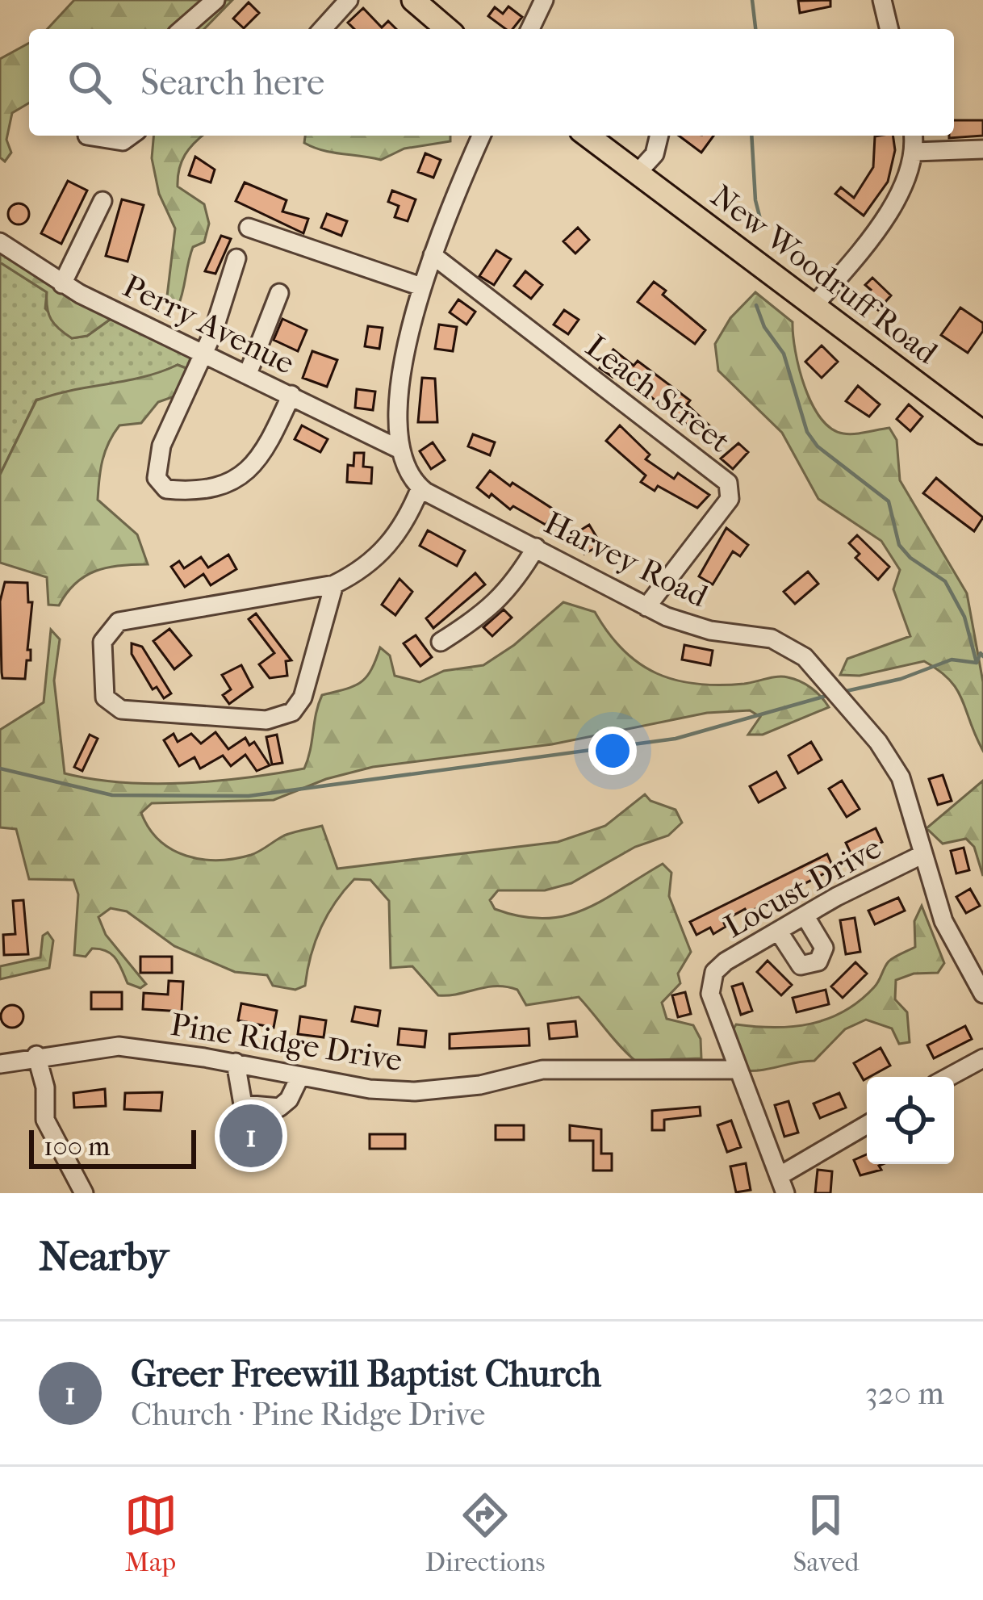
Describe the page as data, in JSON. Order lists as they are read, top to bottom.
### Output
{
  "streets": {
    "main road": ["New Woodruff Road"],
    "street": [
      "Perry Avenue",
      "Leach Street",
      "Harvey Road",
      "Locust Drive",
      "Pine Ridge Drive"
    ]
  },
  "crossings": [
    ["Leach Street", "Harvey Road"],
    ["Harvey Road", "Locust Drive"],
    ["Locust Drive", "Pine Ridge Drive"]
  ],
  "scale_bar": "100 m",
  "page": {
    "search": "Search here",
    "pins": "1",
    "scale": "100 m",
    "heading": "Nearby",
    "list": [
      {
        "mark": "1",
        "name": "Greer Freewill Baptist Church",
        "note": "Church · Pine Ridge Drive",
        "value": "320 m"
      }
    ],
    "nav": ["Map", "Directions", "Saved"]
  }
}
